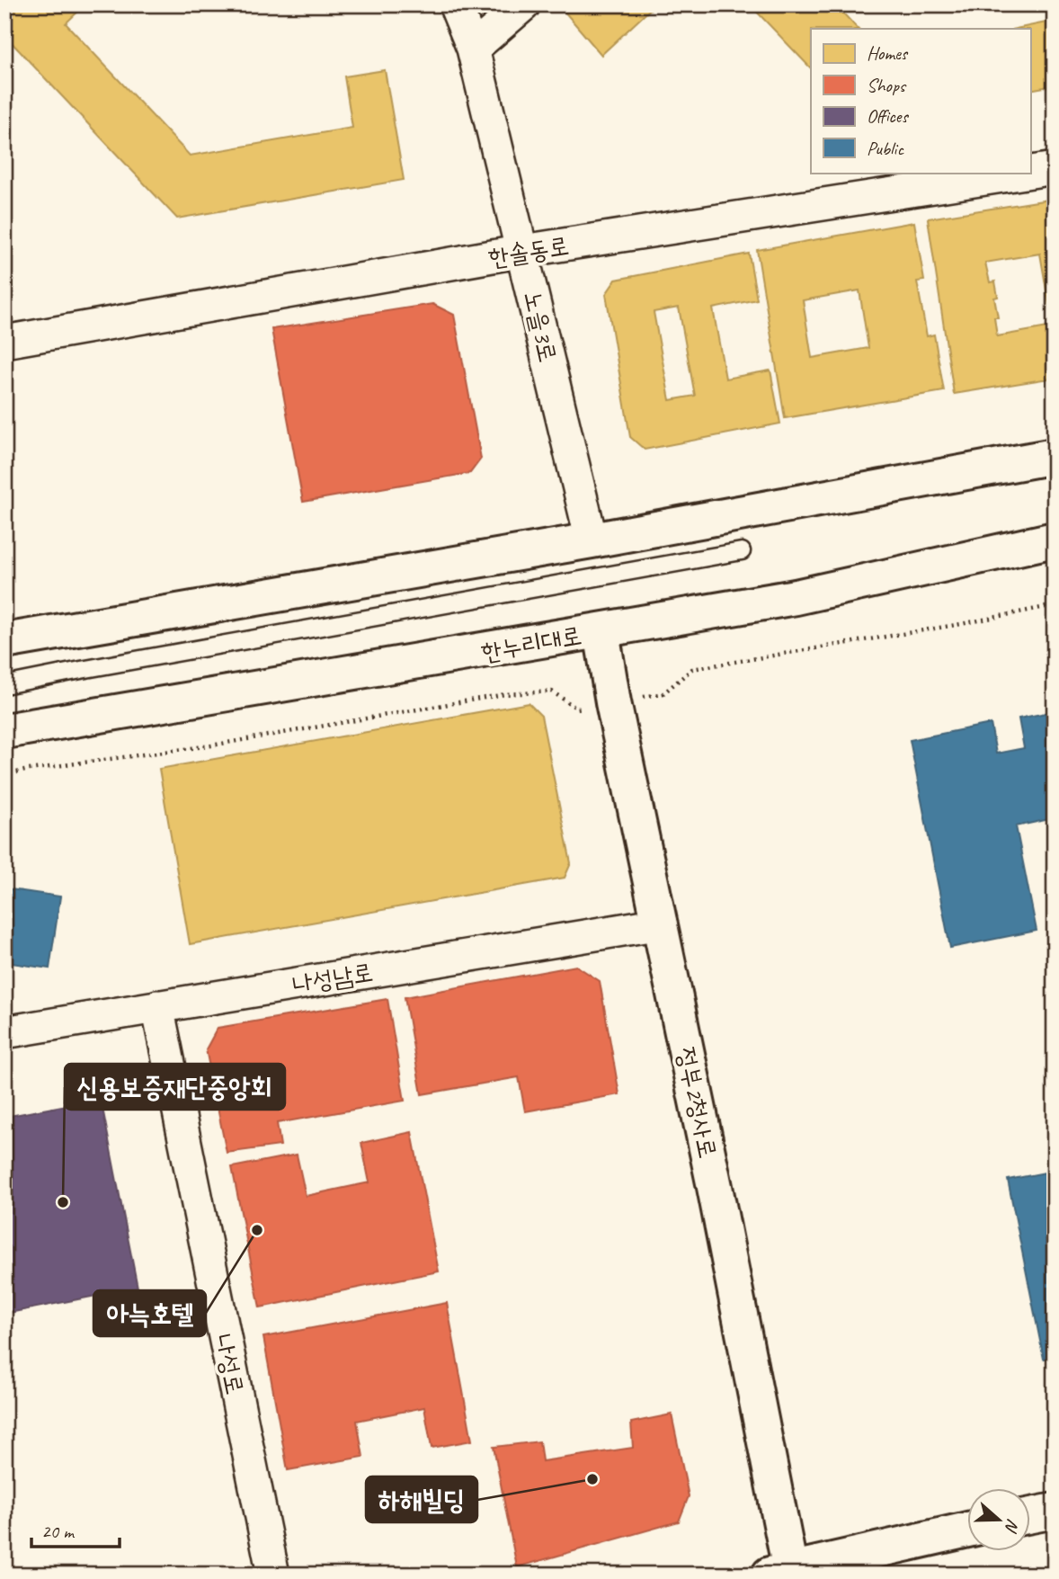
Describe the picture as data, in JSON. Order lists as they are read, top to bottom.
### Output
{
  "streets": {
    "street": [
      "한솔동로",
      "노을3로",
      "한누리대로",
      "나성남로",
      "정부2청사로",
      "나성로"
    ]
  },
  "crossings": [
    ["한솔동로", "노을3로"],
    ["한누리대로", "정부2청사로"],
    ["나성남로", "정부2청사로"],
    ["나성남로", "나성로"]
  ],
  "places": ["신용보증재단중앙회", "아늑호텔", "하해빌딩"],
  "legend": [
    "Homes",
    "Shops",
    "Offices",
    "Public"
  ],
  "scale_bar": "20 m",
  "north": "right"
}
